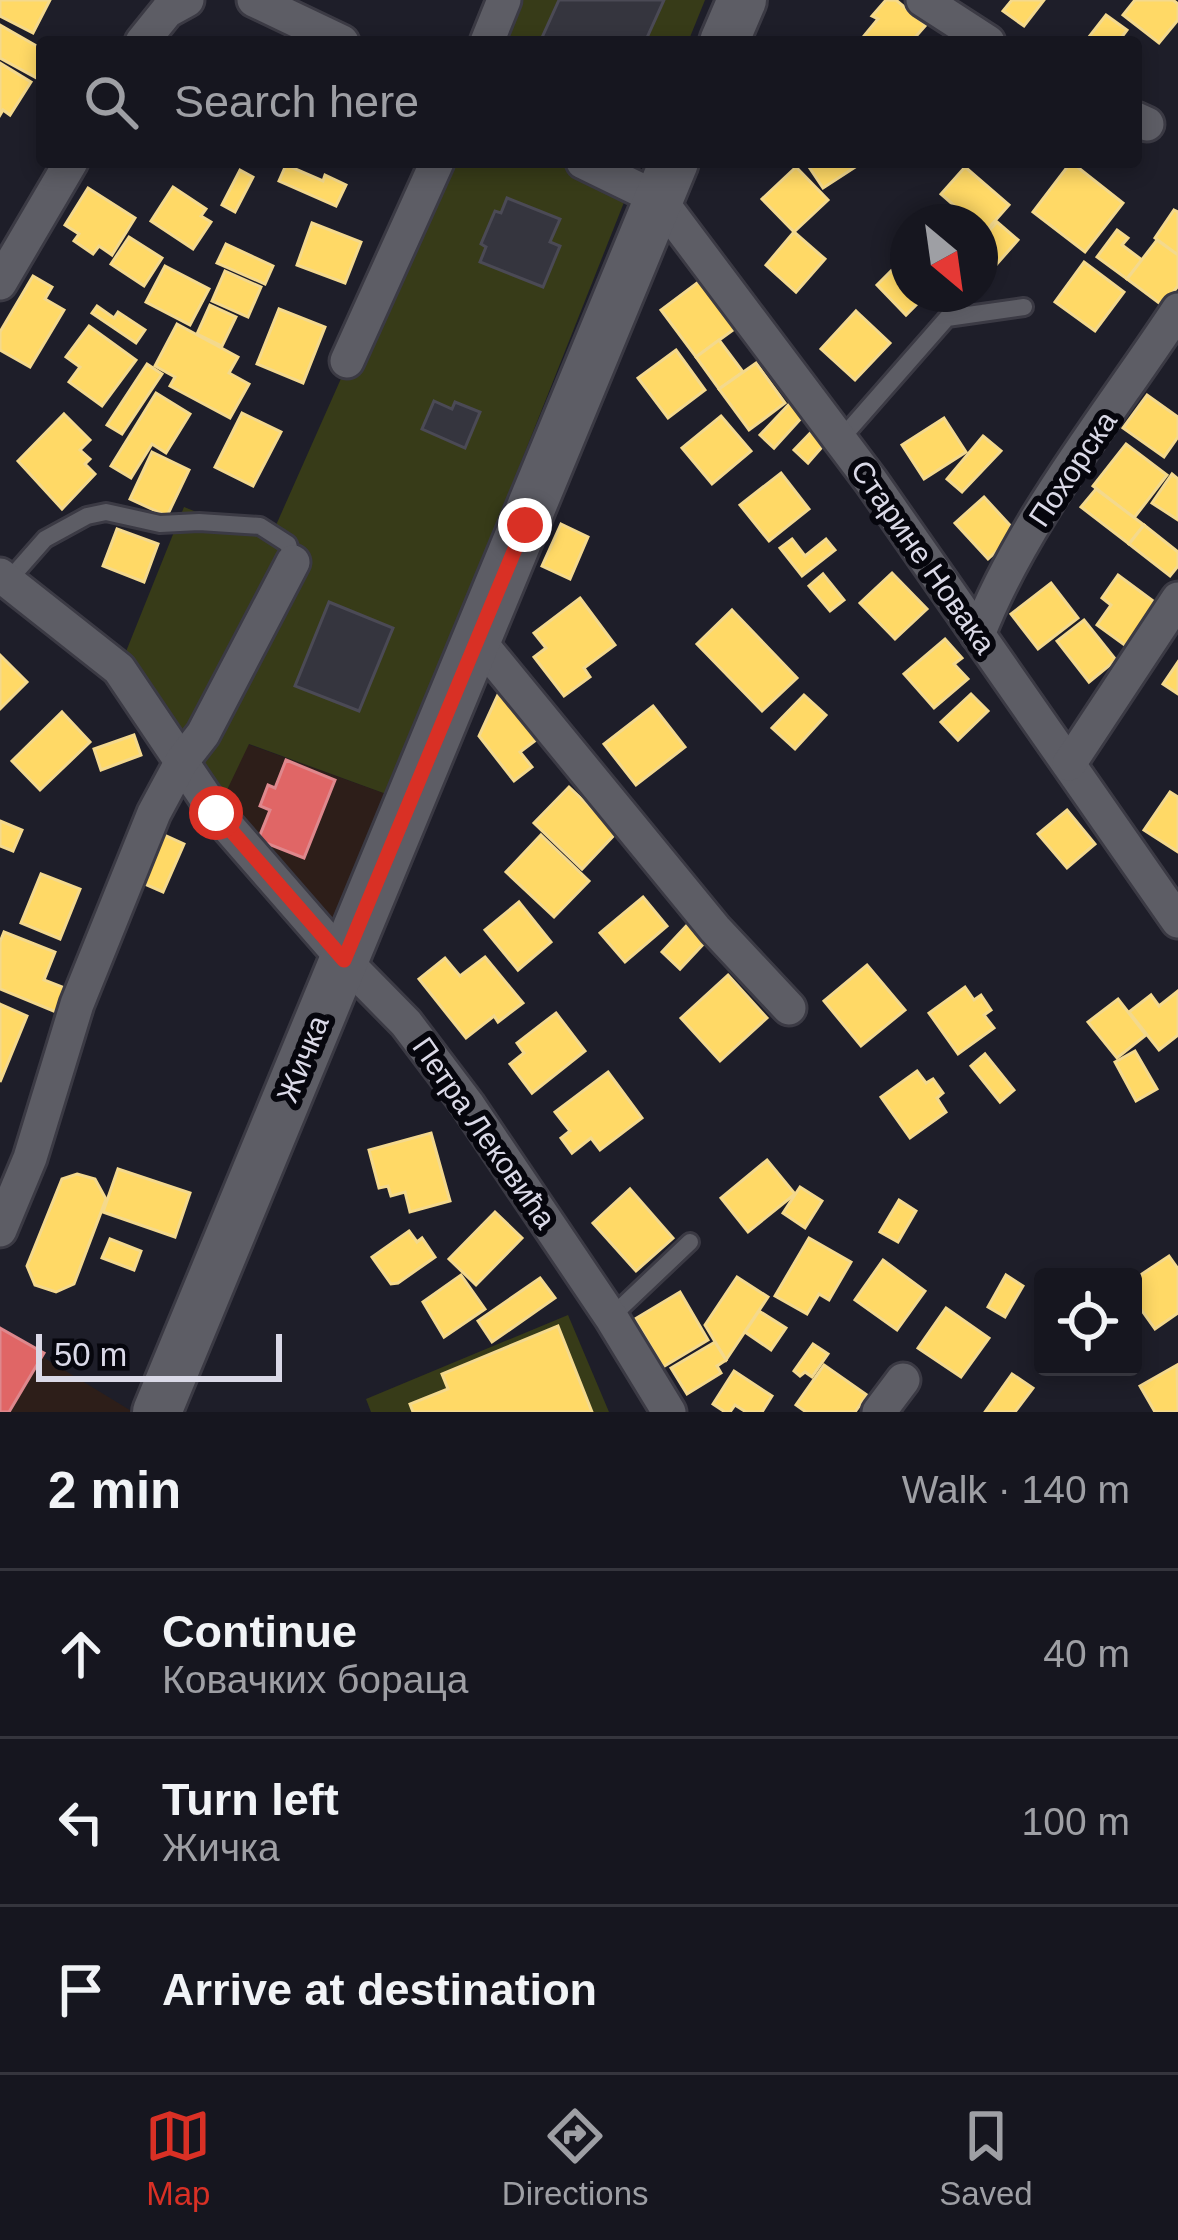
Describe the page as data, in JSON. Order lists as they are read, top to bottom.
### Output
{
  "streets": {
    "main road": ["Жичка"],
    "street": ["Похорска", "Старине Новака", "Петра Лековића"]
  },
  "crossings": [
    ["Похорска", "Старине Новака"],
    ["Старине Новака", "Жичка"],
    ["Жичка", "Петра Лековића"]
  ],
  "scale_bar": "50 m",
  "north": "bottom right",
  "page": {
    "search": "Search here",
    "scale": "50 m",
    "heading": ["2 min", "Walk · 140 m"],
    "list": [
      ["Continue", "Ковачких бораца", "40 m"],
      ["Turn left", "Жичка", "100 m"],
      "Arrive at destination"
    ],
    "nav": ["Map", "Directions", "Saved"]
  }
}
